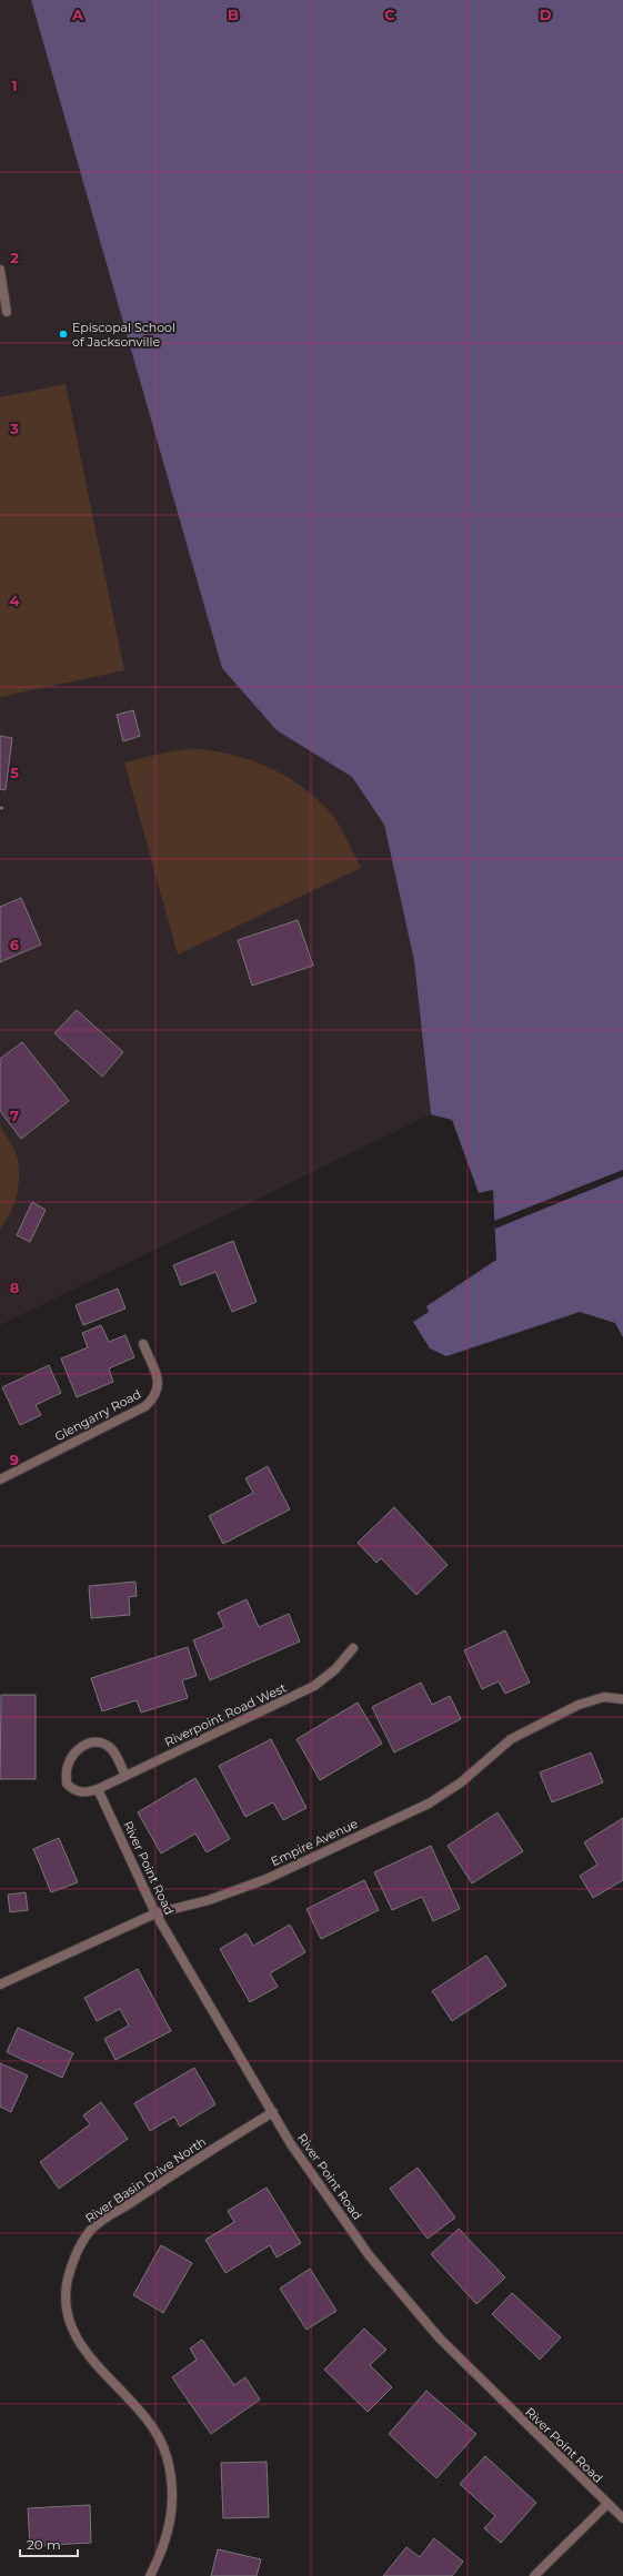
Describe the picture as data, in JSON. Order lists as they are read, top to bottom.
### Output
{
  "streets": {
    "street": [
      "Glengarry Road",
      "Riverpoint Road West",
      "Empire Avenue",
      "River Point Road",
      "River Basin Drive North"
    ]
  },
  "crossings": [
    ["Riverpoint Road West", "River Point Road"],
    ["Empire Avenue", "River Point Road"],
    ["River Point Road", "River Basin Drive North"]
  ],
  "places": ["Episcopal School of Jacksonville"],
  "scale_bar": "20 m",
  "grid": {
    "columns": [
      "A",
      "B",
      "C",
      "D"
    ],
    "rows": [
      "1",
      "2",
      "3",
      "4",
      "5",
      "6",
      "7",
      "8",
      "9"
    ]
  }
}
